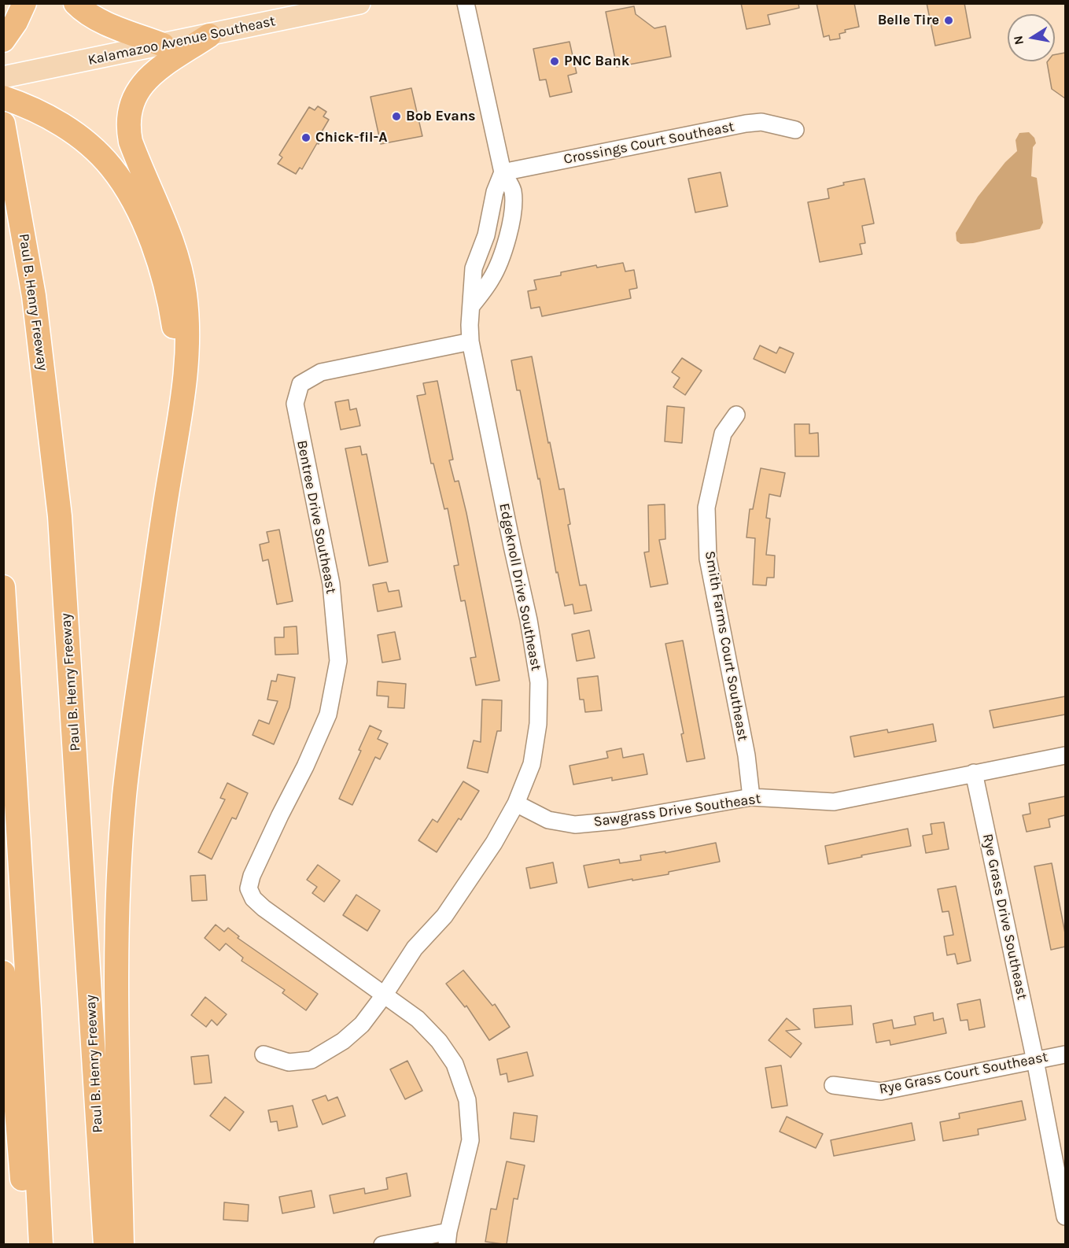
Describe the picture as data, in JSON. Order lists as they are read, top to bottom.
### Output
{
  "streets": {
    "highway": ["Paul B. Henry Freeway"],
    "main road": ["Kalamazoo Avenue Southeast"],
    "street": [
      "Crossings Court Southeast",
      "Bentree Drive Southeast",
      "Edgeknoll Drive Southeast",
      "Smith Farms Court Southeast",
      "Sawgrass Drive Southeast",
      "Rye Grass Drive Southeast",
      "Rye Grass Court Southeast"
    ]
  },
  "crossings": [
    ["Crossings Court Southeast", "Edgeknoll Drive Southeast"],
    ["Bentree Drive Southeast", "Edgeknoll Drive Southeast"],
    ["Edgeknoll Drive Southeast", "Sawgrass Drive Southeast"],
    ["Smith Farms Court Southeast", "Sawgrass Drive Southeast"],
    ["Sawgrass Drive Southeast", "Rye Grass Drive Southeast"],
    ["Rye Grass Drive Southeast", "Rye Grass Court Southeast"]
  ],
  "places": [
    "Belle Tire",
    "PNC Bank",
    "Bob Evans",
    "Chick-fil-A"
  ],
  "north": "left"
}
